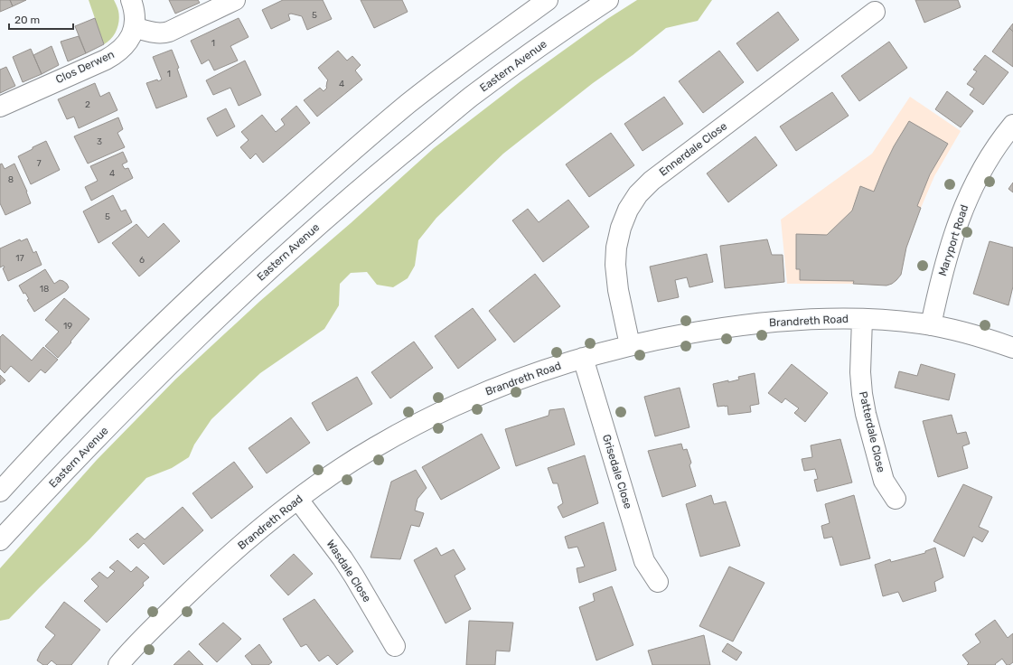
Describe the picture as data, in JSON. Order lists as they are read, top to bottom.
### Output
{
  "streets": {
    "main road": [
      "Eastern Avenue",
      "Clos Derwen",
      "Ennerdale Close",
      "Maryport Road",
      "Brandreth Road",
      "Patterdale Close",
      "Grisedale Close",
      "Wasdale Close"
    ]
  },
  "crossings": [
    ["Ennerdale Close", "Brandreth Road"],
    ["Maryport Road", "Brandreth Road"],
    ["Brandreth Road", "Patterdale Close"],
    ["Brandreth Road", "Grisedale Close"],
    ["Brandreth Road", "Wasdale Close"]
  ],
  "house_numbers": [
    "5",
    "1",
    "1",
    "4",
    "2",
    "3",
    "7",
    "4",
    "8",
    "5",
    "17",
    "6",
    "18",
    "19"
  ],
  "scale_bar": "20 m"
}
